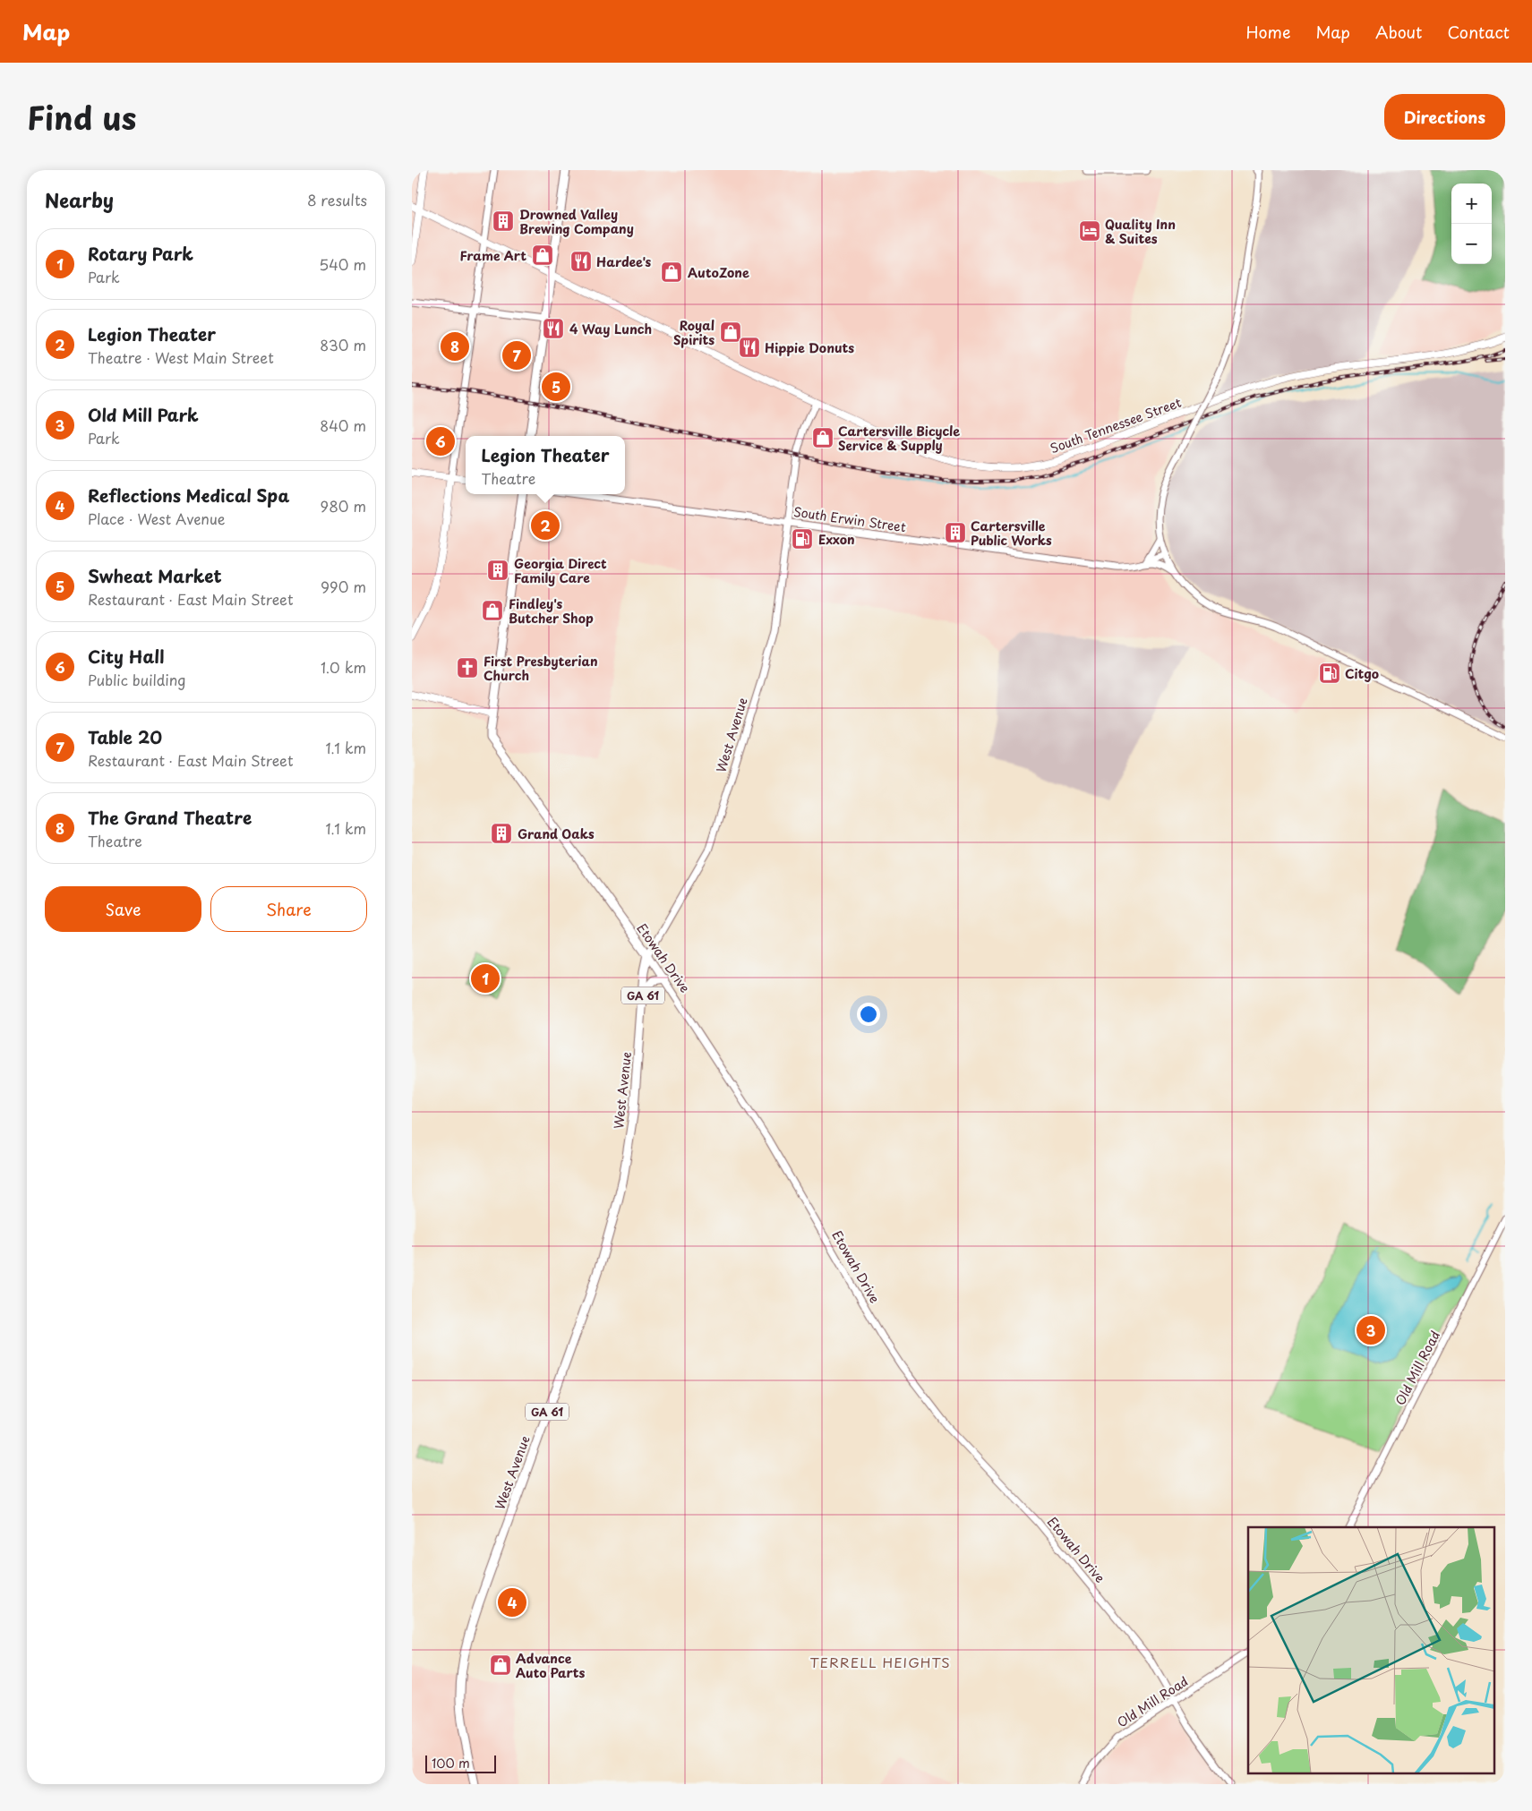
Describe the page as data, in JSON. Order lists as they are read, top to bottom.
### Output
{
  "streets": {
    "main road": [
      "South Tennessee Street",
      "West Avenue",
      "Etowah Drive",
      "GA 61"
    ],
    "street": ["South Erwin Street", "Old Mill Road"]
  },
  "crossings": [
    ["South Tennessee Street", "West Avenue"],
    ["South Erwin Street", "West Avenue"],
    ["West Avenue", "Etowah Drive"],
    ["Etowah Drive", "Old Mill Road"]
  ],
  "districts": ["TERRELL HEIGHTS"],
  "places": {
    "building": [
      "Drowned Valley Brewing Company",
      "Cartersville Public Works",
      "Georgia Direct Family Care",
      "Grand Oaks"
    ],
    "hotel": ["Quality Inn & Suites"],
    "shop": [
      "Frame Art",
      "AutoZone",
      "Royal Spirits",
      "Cartersville Bicycle Service & Supply",
      "Findley's Butcher Shop",
      "Advance Auto Parts"
    ],
    "restaurant": ["Hardee's", "4 Way Lunch", "Hippie Donuts"],
    "fuel station": ["Exxon", "Citgo"],
    "church": ["First Presbyterian Church"]
  },
  "scale_bar": "100 m",
  "page": {
    "header": "Map",
    "nav": [
      "Home",
      "Map",
      "About",
      "Contact"
    ],
    "title": "Find us",
    "buttons": [
      "Directions",
      ["Save", "Share"]
    ],
    "heading": ["Nearby", "8 results"],
    "map_buttons": ["+", "−"],
    "list": [
      {
        "mark": "1",
        "name": "Rotary Park",
        "note": "Park",
        "value": "540 m"
      },
      {
        "mark": "2",
        "name": "Legion Theater",
        "note": "Theatre · West Main Street",
        "value": "830 m"
      },
      {
        "mark": "3",
        "name": "Old Mill Park",
        "note": "Park",
        "value": "840 m"
      },
      {
        "mark": "4",
        "name": "Reflections Medical Spa",
        "note": "Place · West Avenue",
        "value": "980 m"
      },
      {
        "mark": "5",
        "name": "Swheat Market",
        "note": "Restaurant · East Main Street",
        "value": "990 m"
      },
      {
        "mark": "6",
        "name": "City Hall",
        "note": "Public building",
        "value": "1.0 km"
      },
      {
        "mark": "7",
        "name": "Table 20",
        "note": "Restaurant · East Main Street",
        "value": "1.1 km"
      },
      {
        "mark": "8",
        "name": "The Grand Theatre",
        "note": "Theatre",
        "value": "1.1 km"
      }
    ],
    "pins": [
      "8",
      "7",
      "5",
      "6",
      "2",
      "1",
      "3",
      "4"
    ],
    "popup": ["Legion Theater", "Theatre"],
    "scale": "100 m"
  }
}
